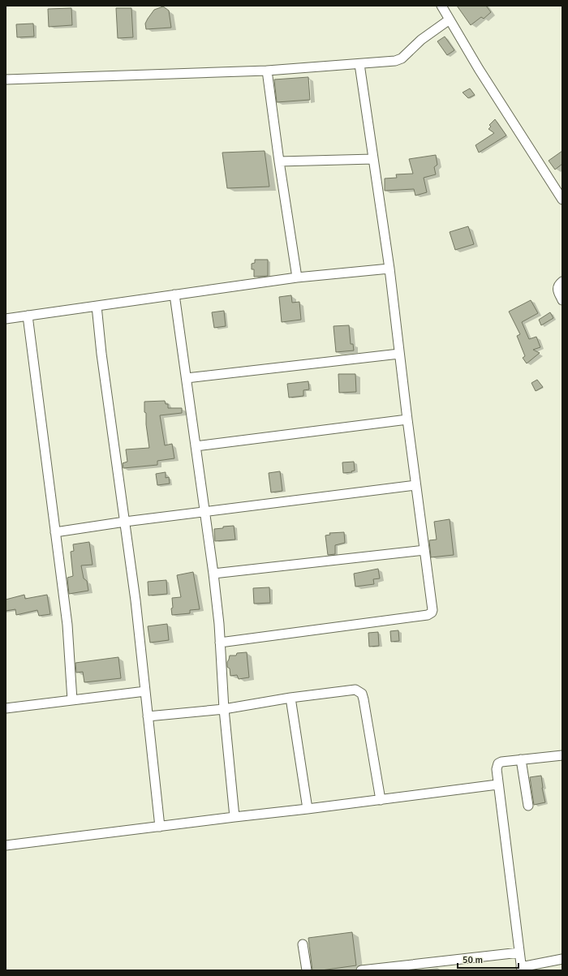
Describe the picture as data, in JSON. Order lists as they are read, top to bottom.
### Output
{
  "scale_bar": "50 m"
}
